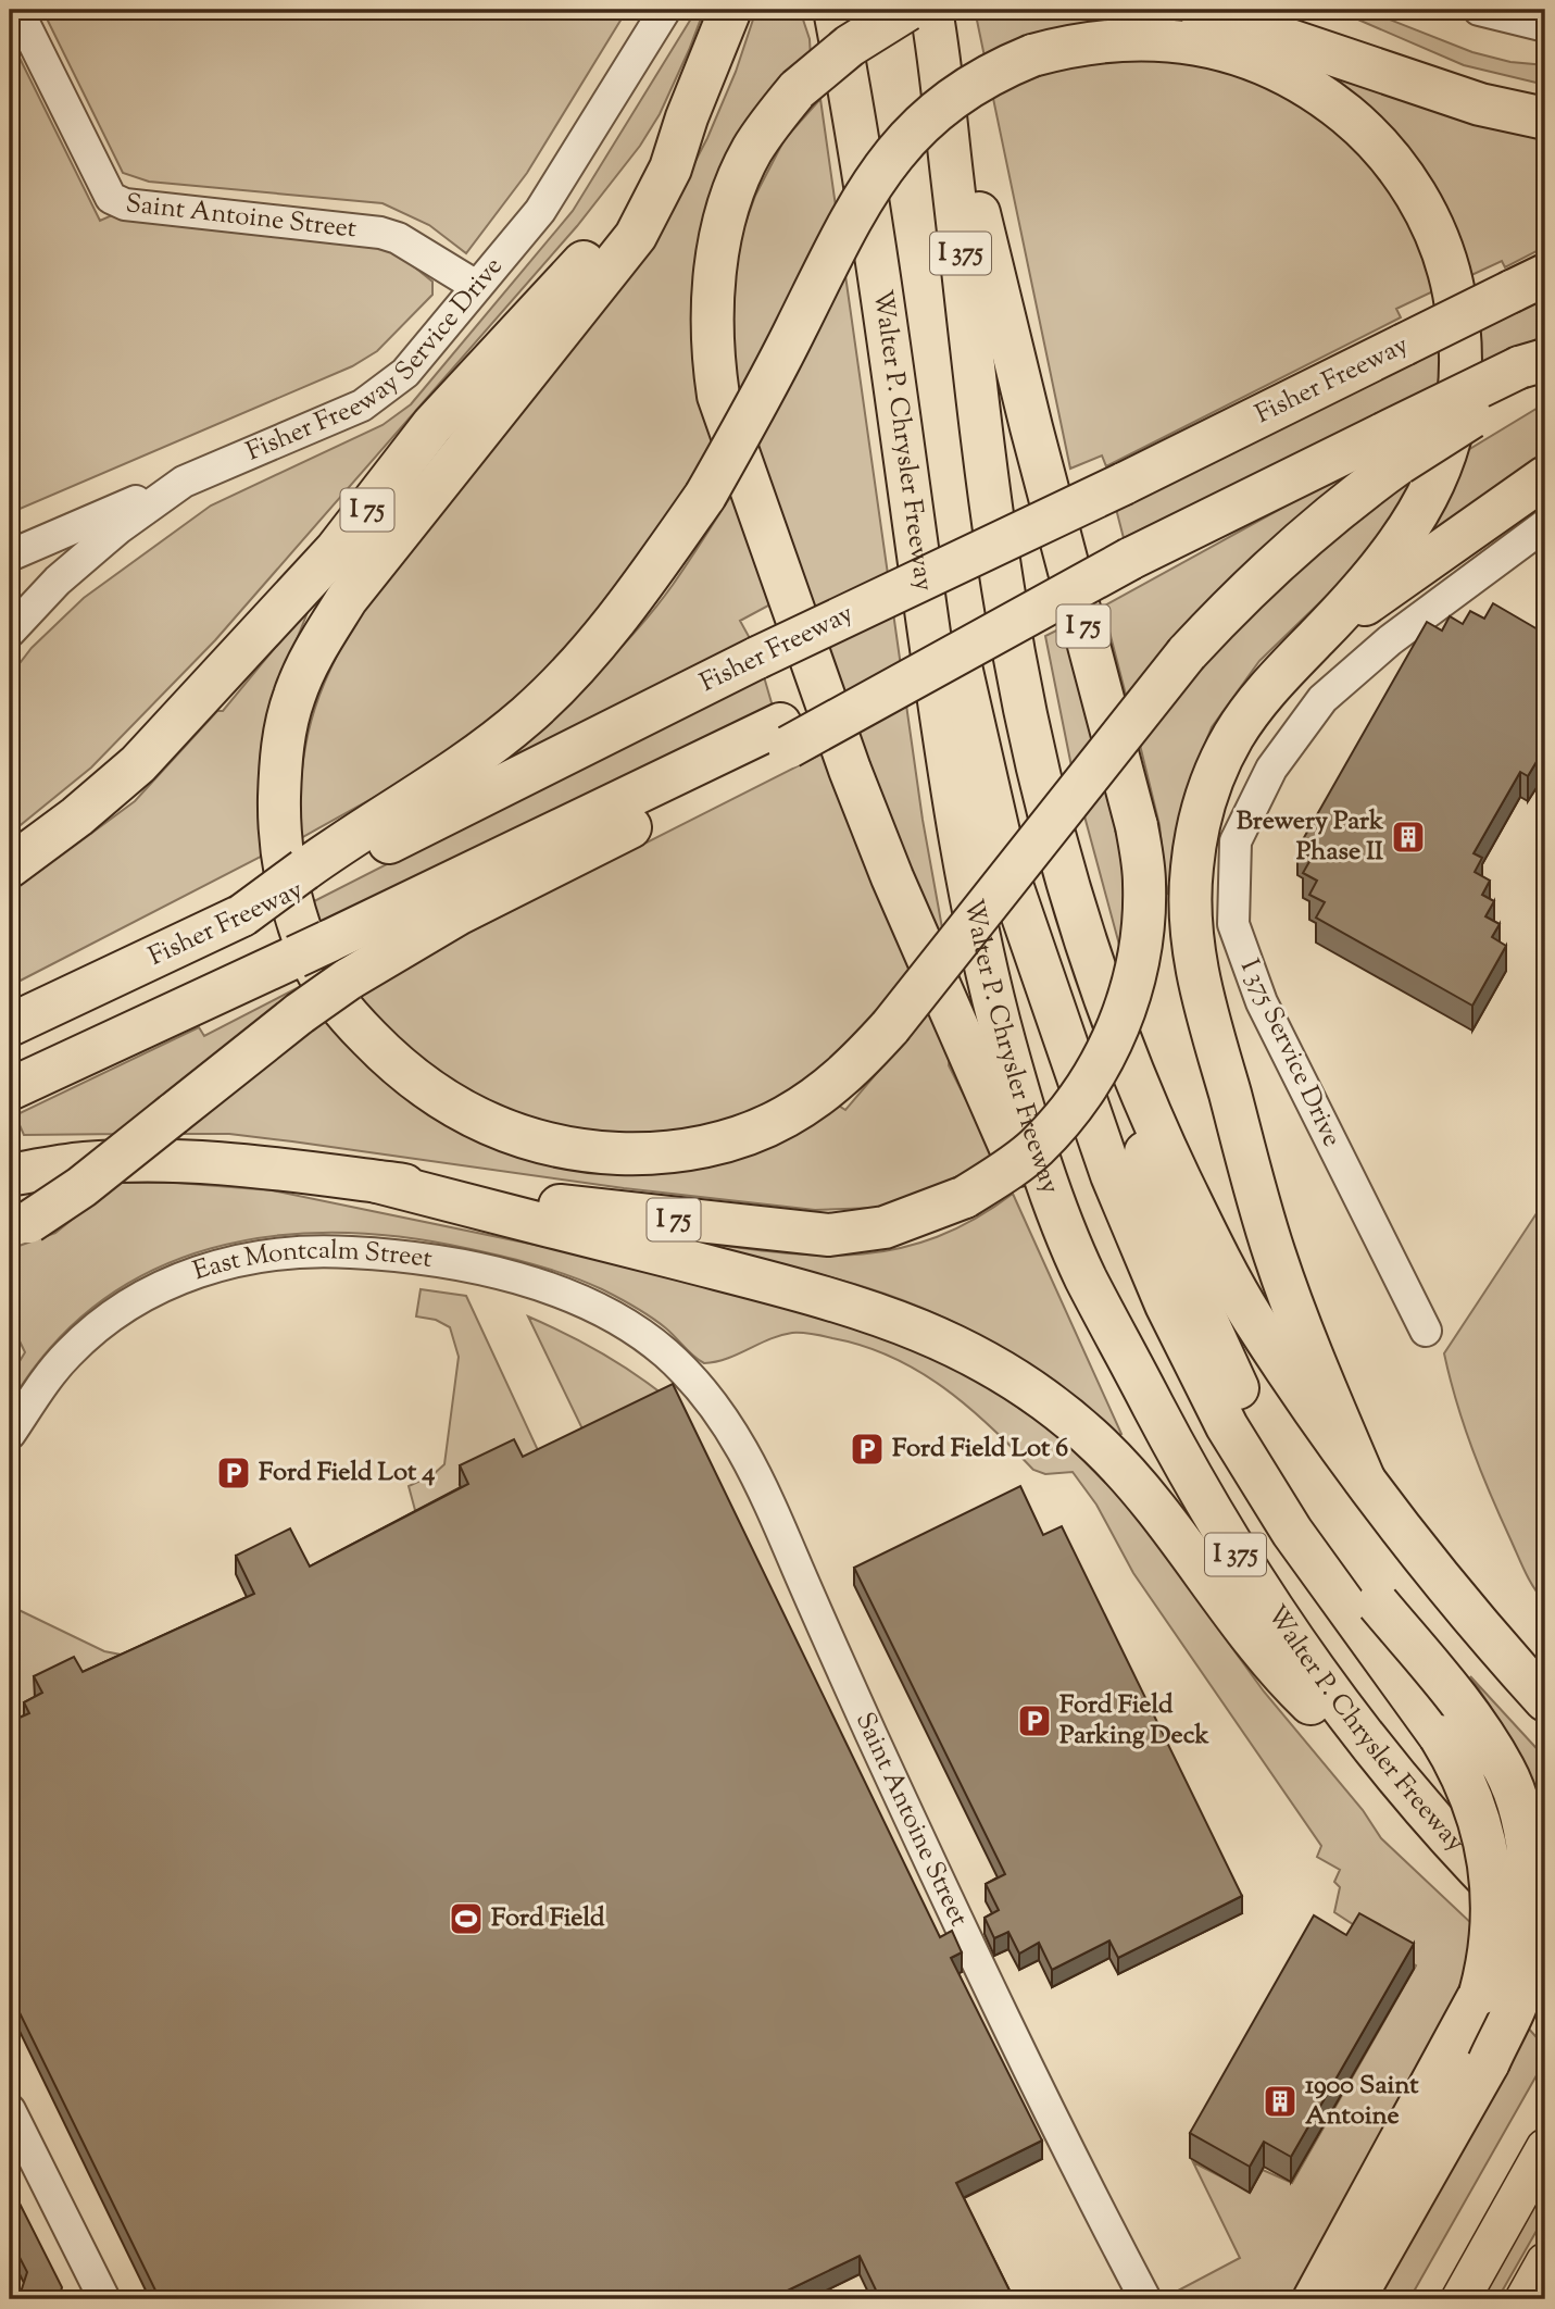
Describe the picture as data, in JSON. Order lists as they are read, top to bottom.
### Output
{
  "streets": {
    "highway": [
      "I 375",
      "Fisher Freeway",
      "Walter P. Chrysler Freeway",
      "I 75"
    ],
    "street": [
      "Saint Antoine Street",
      "Fisher Freeway Service Drive",
      "I 375 Service Drive",
      "East Montcalm Street"
    ]
  },
  "crossings": [
    ["Saint Antoine Street", "Fisher Freeway Service Drive"],
    ["Saint Antoine Street", "East Montcalm Street"],
    ["I 375", "I 75"]
  ],
  "places": {
    "building": ["Brewery Park Phase II", "1900 Saint Antoine"],
    "parking": ["Ford Field Lot 6", "Ford Field Lot 4", "Ford Field Parking Deck"],
    "sports": ["Ford Field"]
  }
}
